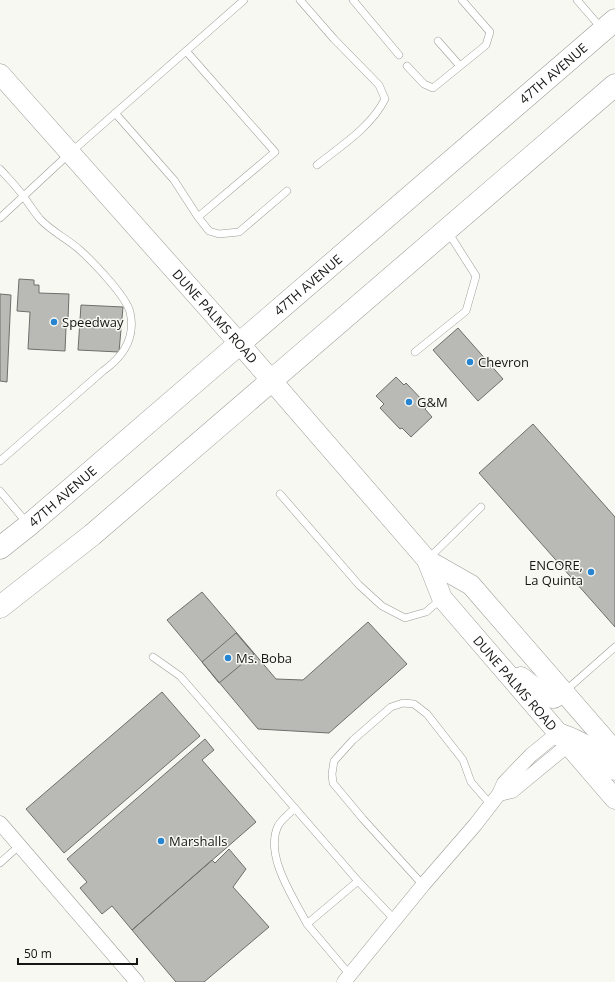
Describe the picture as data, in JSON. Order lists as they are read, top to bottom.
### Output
{
  "streets": {
    "main road": ["47TH AVENUE", "DUNE PALMS ROAD"]
  },
  "crossings": [
    ["47TH AVENUE", "DUNE PALMS ROAD"]
  ],
  "places": [
    "Speedway",
    "Chevron",
    "G&M",
    "ENCORE, La Quinta",
    "Ms. Boba",
    "Marshalls"
  ],
  "scale_bar": "50 m"
}
